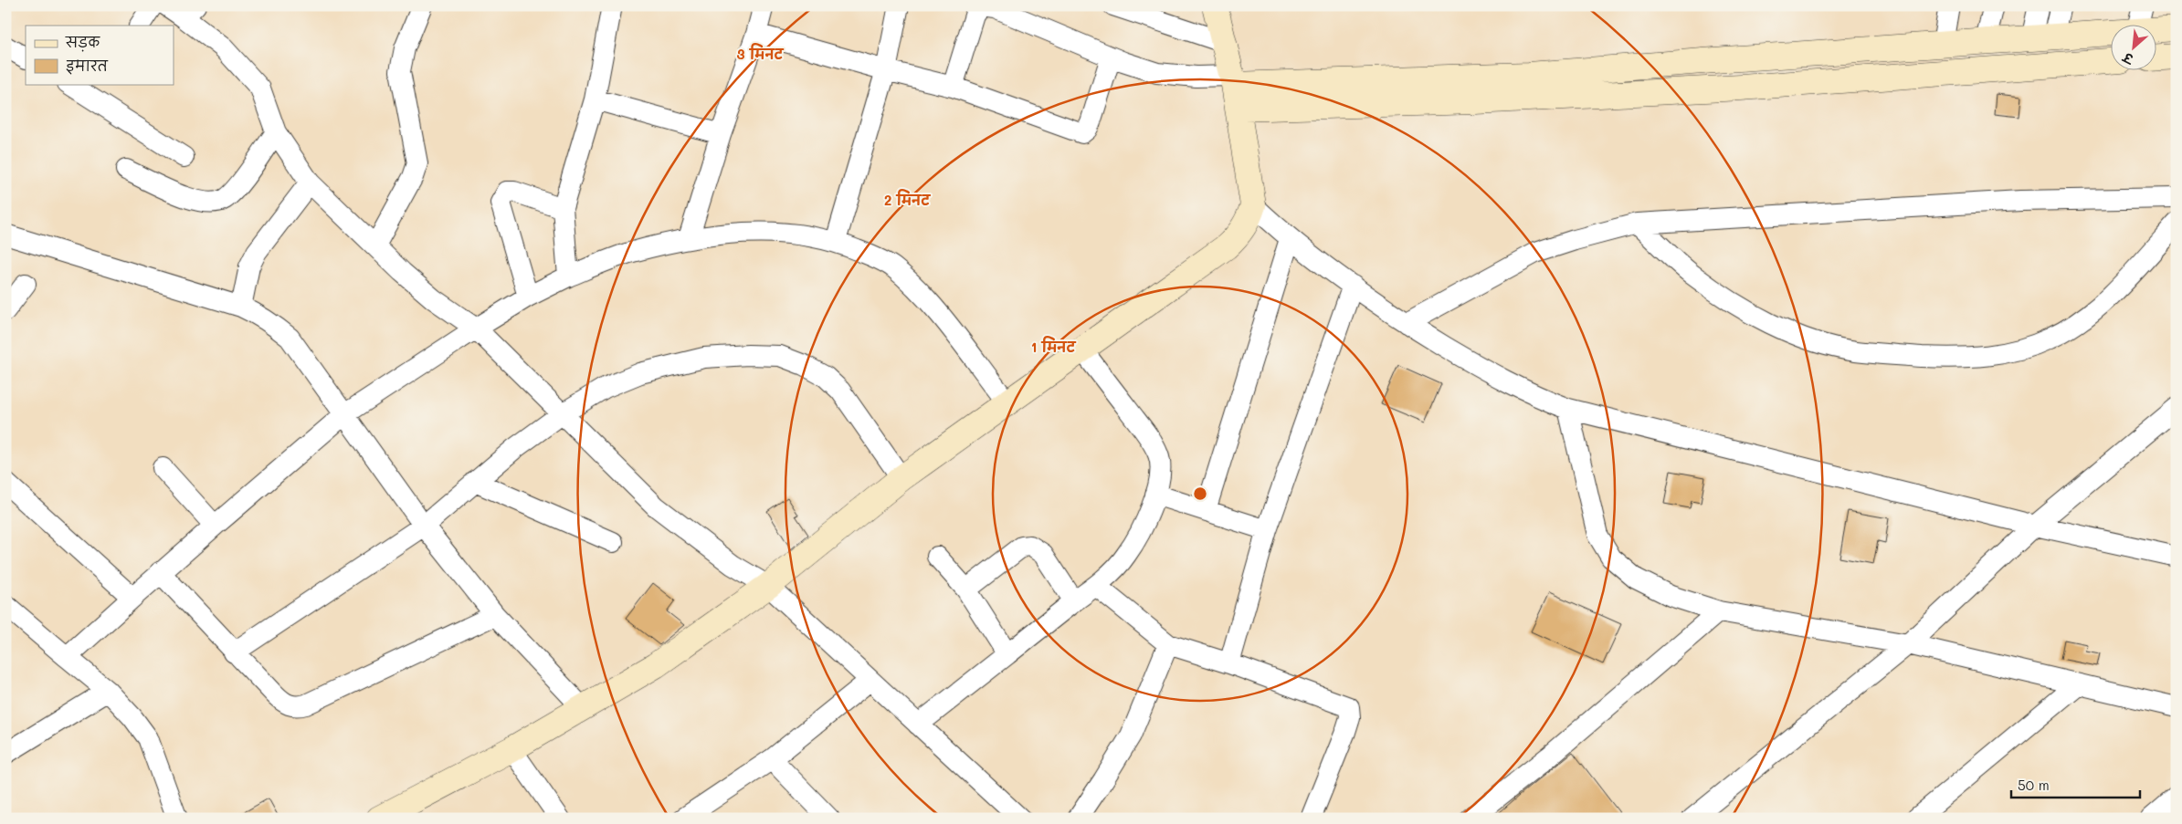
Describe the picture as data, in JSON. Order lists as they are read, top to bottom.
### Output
{
  "legend": ["सड़क", "इमारत"],
  "scale_bar": "50 m",
  "north": "bottom left",
  "rings": ["3 मिनट", "2 मिनट", "1 मिनट"]
}
